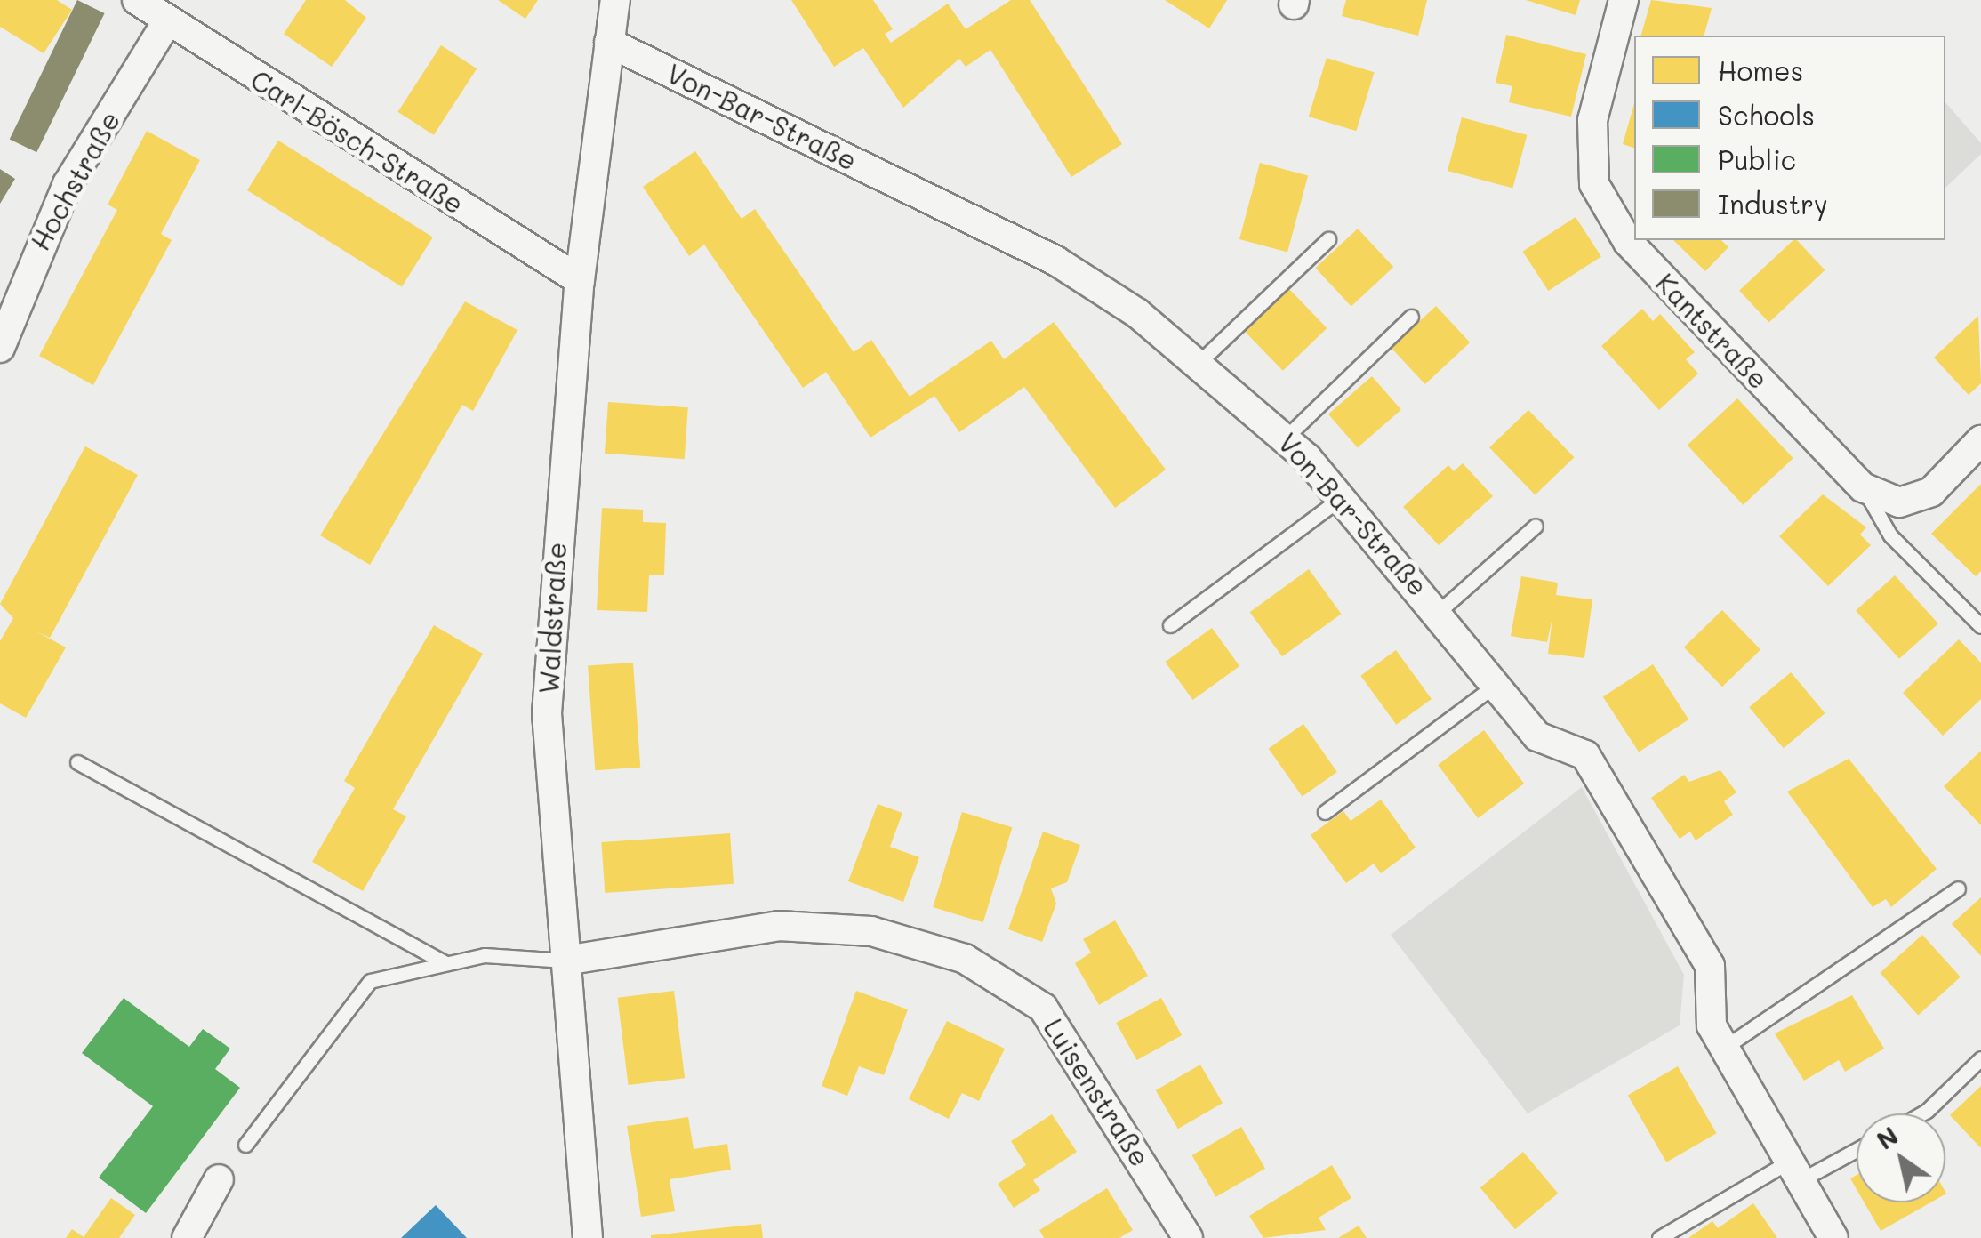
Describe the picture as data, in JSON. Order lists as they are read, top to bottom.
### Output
{
  "streets": {
    "street": [
      "Von-Bar-Straße",
      "Carl-Bösch-Straße",
      "Hochstraße",
      "Kantstraße",
      "Waldstraße",
      "Luisenstraße"
    ]
  },
  "crossings": [
    ["Von-Bar-Straße", "Waldstraße"],
    ["Carl-Bösch-Straße", "Hochstraße"],
    ["Carl-Bösch-Straße", "Waldstraße"],
    ["Waldstraße", "Luisenstraße"]
  ],
  "legend": [
    "Homes",
    "Schools",
    "Public",
    "Industry"
  ],
  "north": "top left"
}
